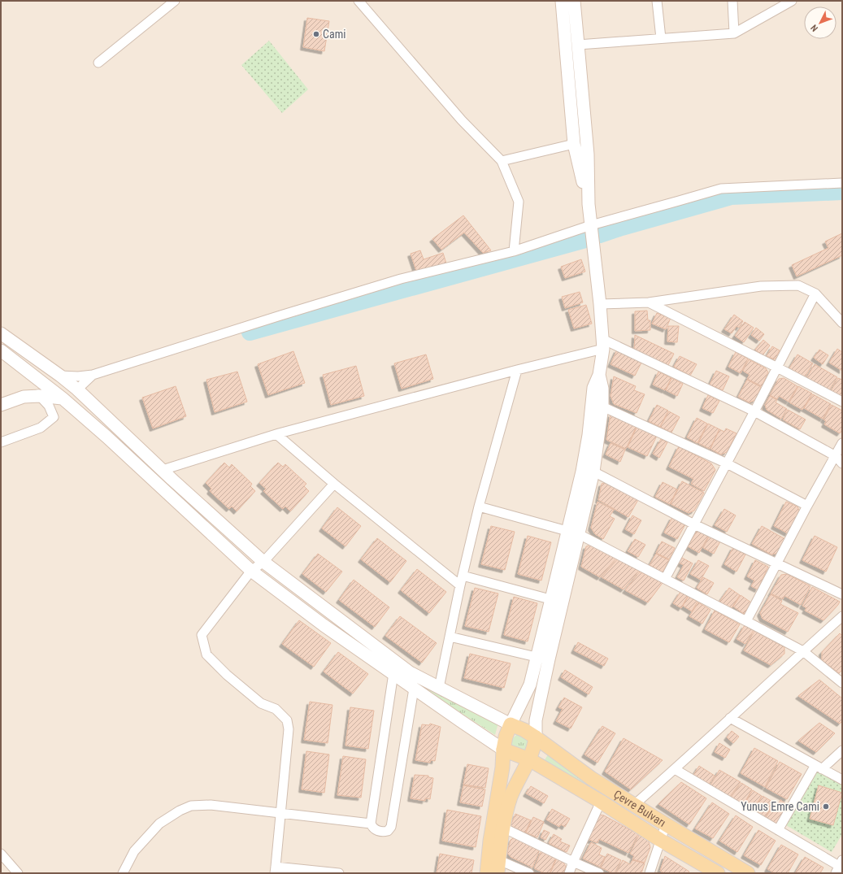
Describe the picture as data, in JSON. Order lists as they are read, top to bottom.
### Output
{
  "streets": {
    "main road": ["Çevre Bulvarı"]
  },
  "places": ["Cami", "Yunus Emre Cami"],
  "north": "bottom left"
}
